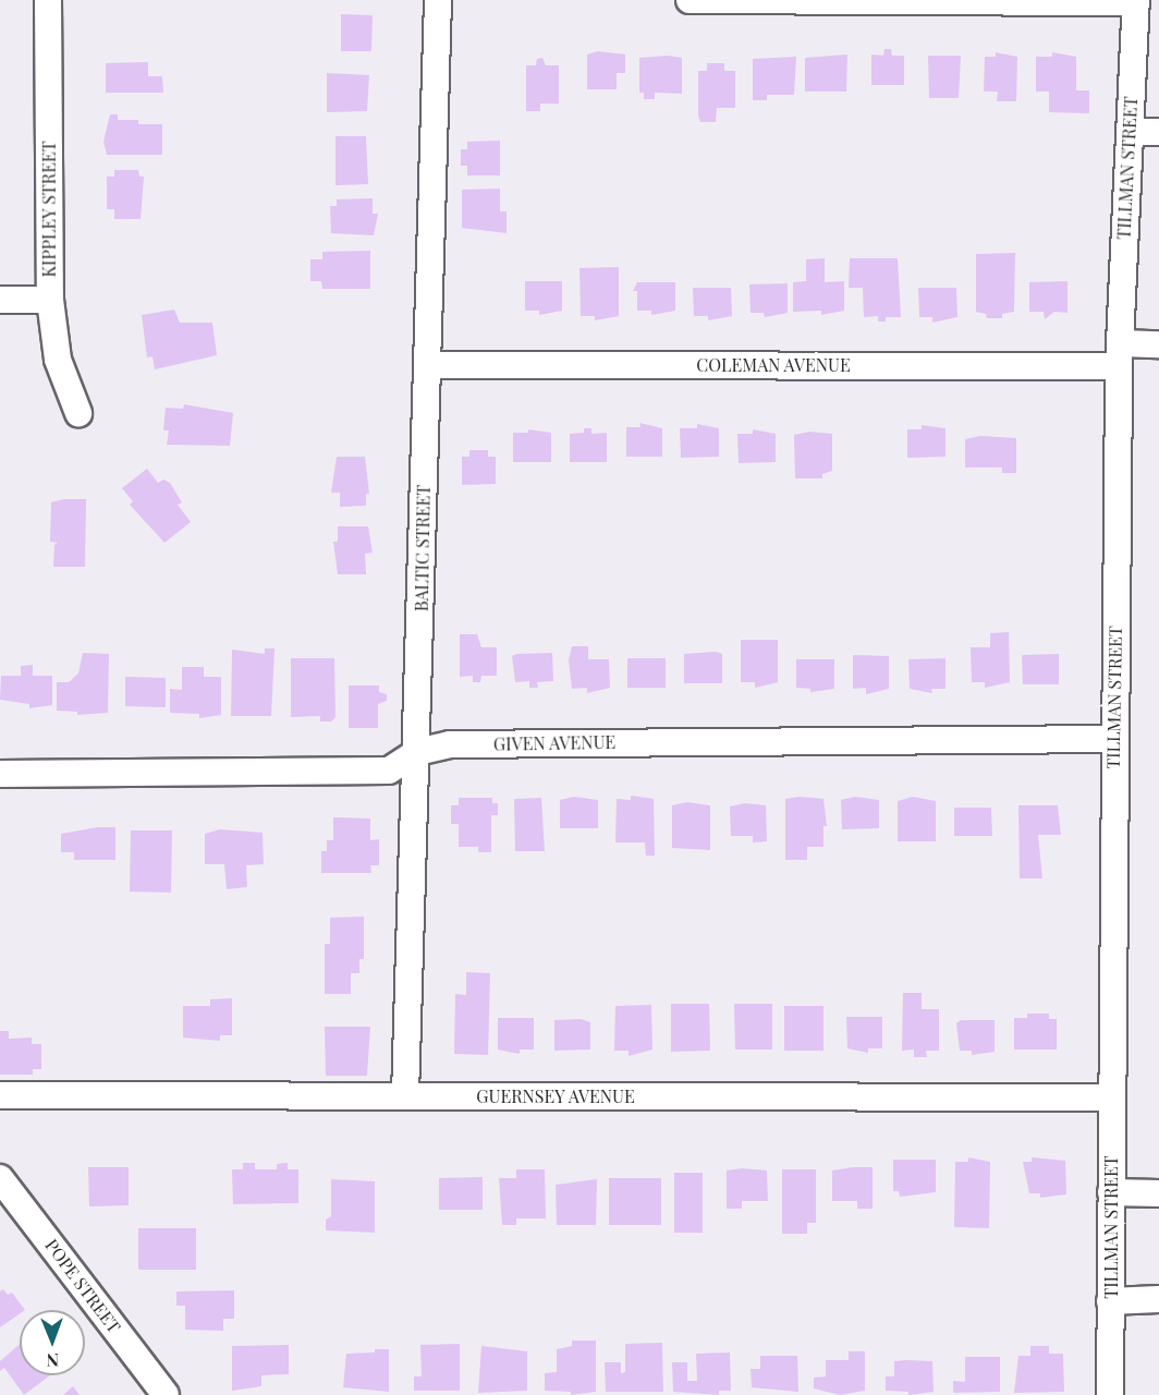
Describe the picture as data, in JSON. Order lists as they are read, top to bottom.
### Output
{
  "streets": {
    "street": [
      "TILLMAN STREET",
      "KIPPLEY STREET",
      "COLEMAN AVENUE",
      "BALTIC STREET",
      "GIVEN AVENUE",
      "GUERNSEY AVENUE",
      "POPE STREET"
    ]
  },
  "crossings": [
    ["TILLMAN STREET", "COLEMAN AVENUE"],
    ["TILLMAN STREET", "GIVEN AVENUE"],
    ["TILLMAN STREET", "GUERNSEY AVENUE"],
    ["COLEMAN AVENUE", "BALTIC STREET"],
    ["BALTIC STREET", "GIVEN AVENUE"],
    ["BALTIC STREET", "GUERNSEY AVENUE"]
  ],
  "north": "bottom"
}
